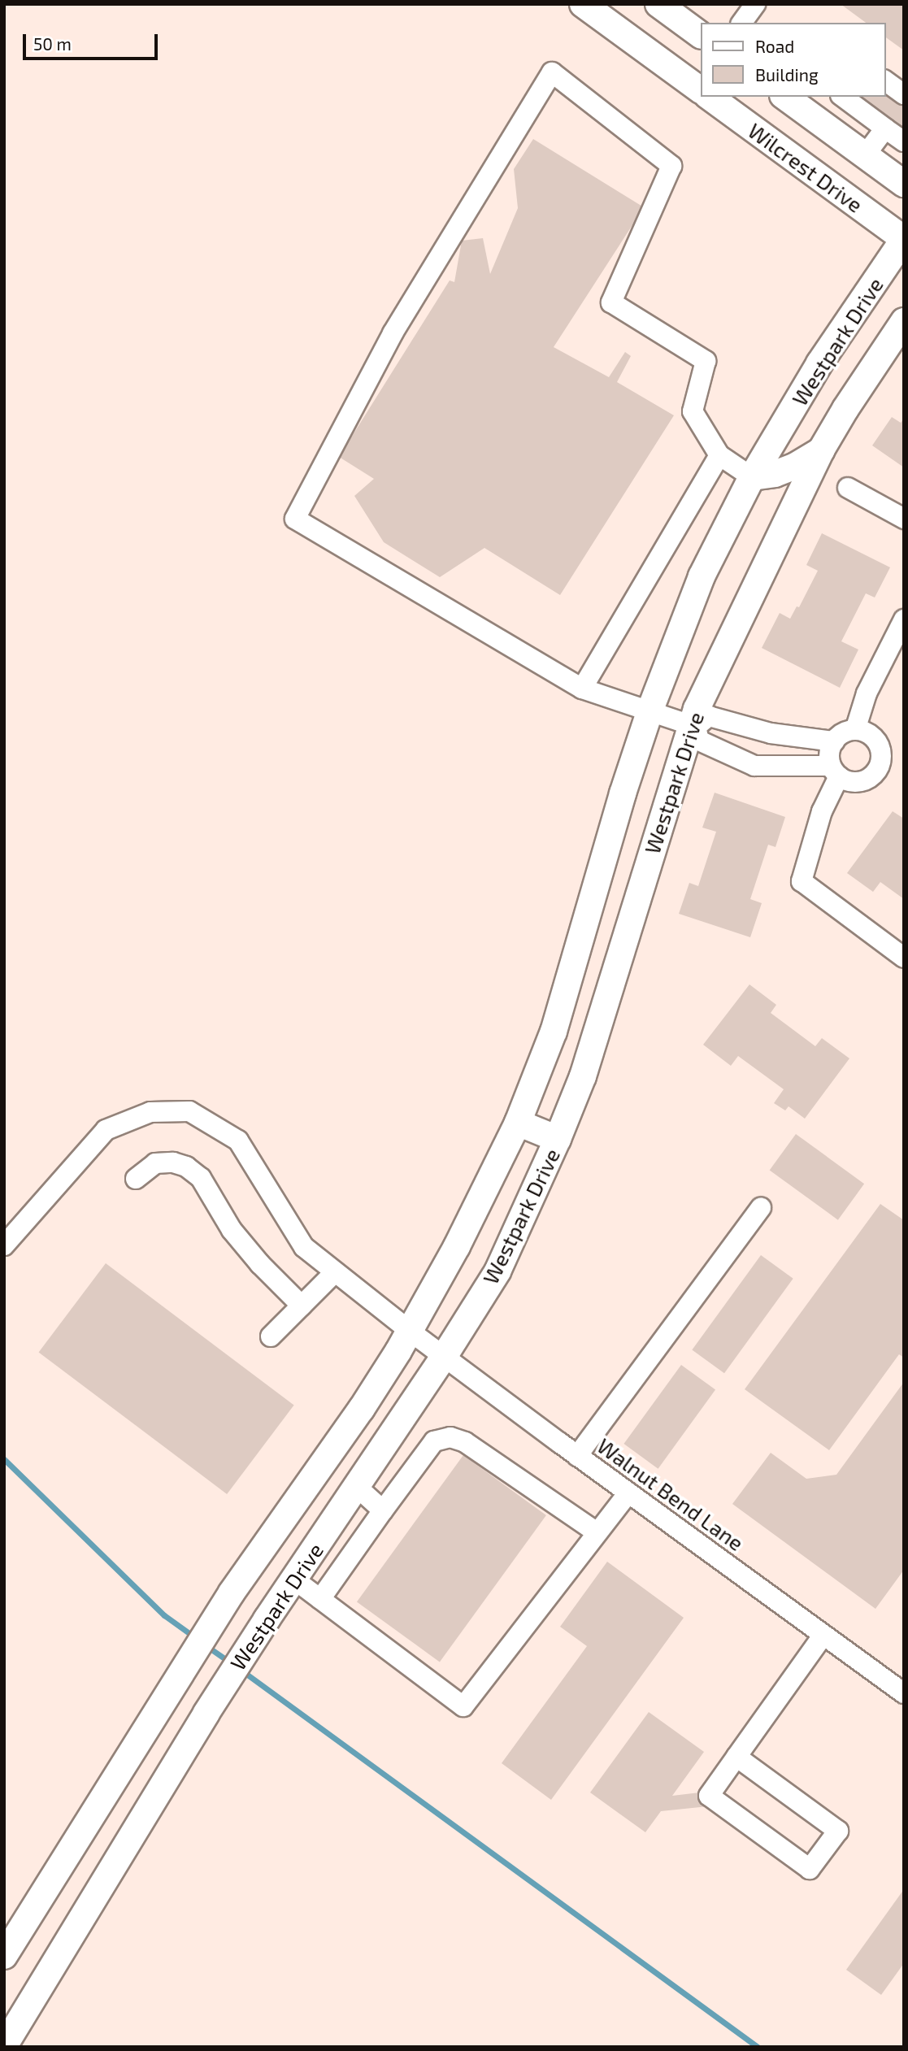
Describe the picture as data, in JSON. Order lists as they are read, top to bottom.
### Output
{
  "streets": {
    "main road": ["Wilcrest Drive", "Westpark Drive"],
    "street": ["Walnut Bend Lane"]
  },
  "crossings": [
    ["Wilcrest Drive", "Westpark Drive"],
    ["Westpark Drive", "Walnut Bend Lane"]
  ],
  "legend": ["Road", "Building"],
  "scale_bar": "50 m"
}
